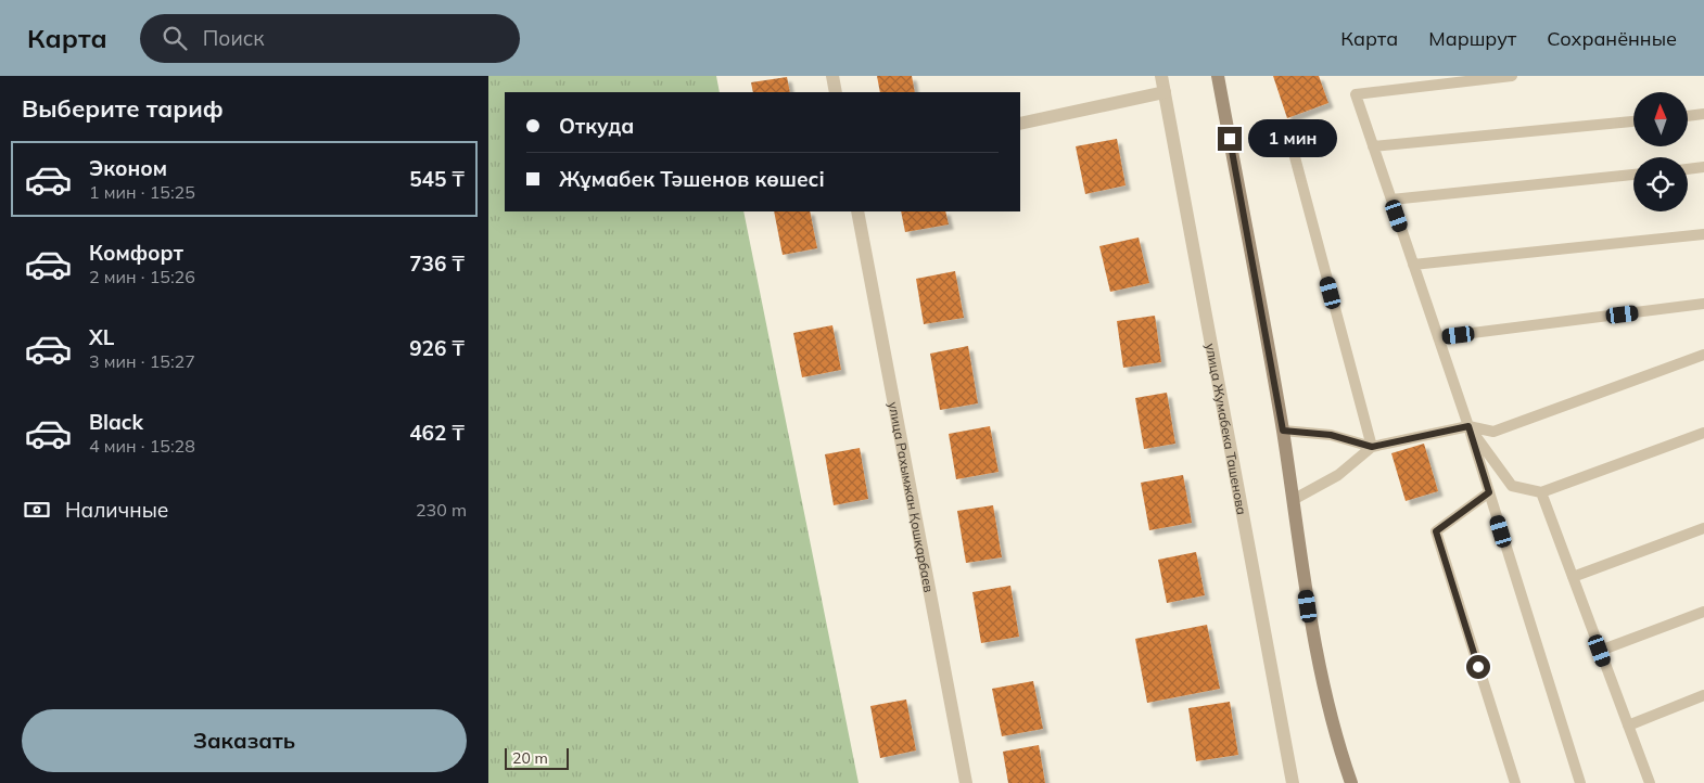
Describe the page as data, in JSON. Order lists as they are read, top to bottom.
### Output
{
  "streets": {
    "street": ["улица Жумабека Ташенова", "улица Рахымжан Қошқарбаев"]
  },
  "scale_bar": "20 m",
  "north": "top",
  "page": {
    "header": "Карта",
    "search": "Поиск",
    "nav": ["Карта", "Маршрут", "Сохранённые"],
    "heading": "Выберите тариф",
    "banner": ["Откуда", "Жұмабек Тәшенов көшесі"],
    "bubble": "1 мин",
    "list": [
      {
        "name": "Эконом",
        "note": "1 мин · 15:25",
        "value": "545 ₸"
      },
      {
        "name": "Комфорт",
        "note": "2 мин · 15:26",
        "value": "736 ₸"
      },
      {
        "name": "XL",
        "note": "3 мин · 15:27",
        "value": "926 ₸"
      },
      {
        "name": "Black",
        "note": "4 мин · 15:28",
        "value": "462 ₸"
      }
    ],
    "pay": ["Наличные", "230 m"],
    "buttons": "Заказать",
    "scale": "20 m"
  }
}
